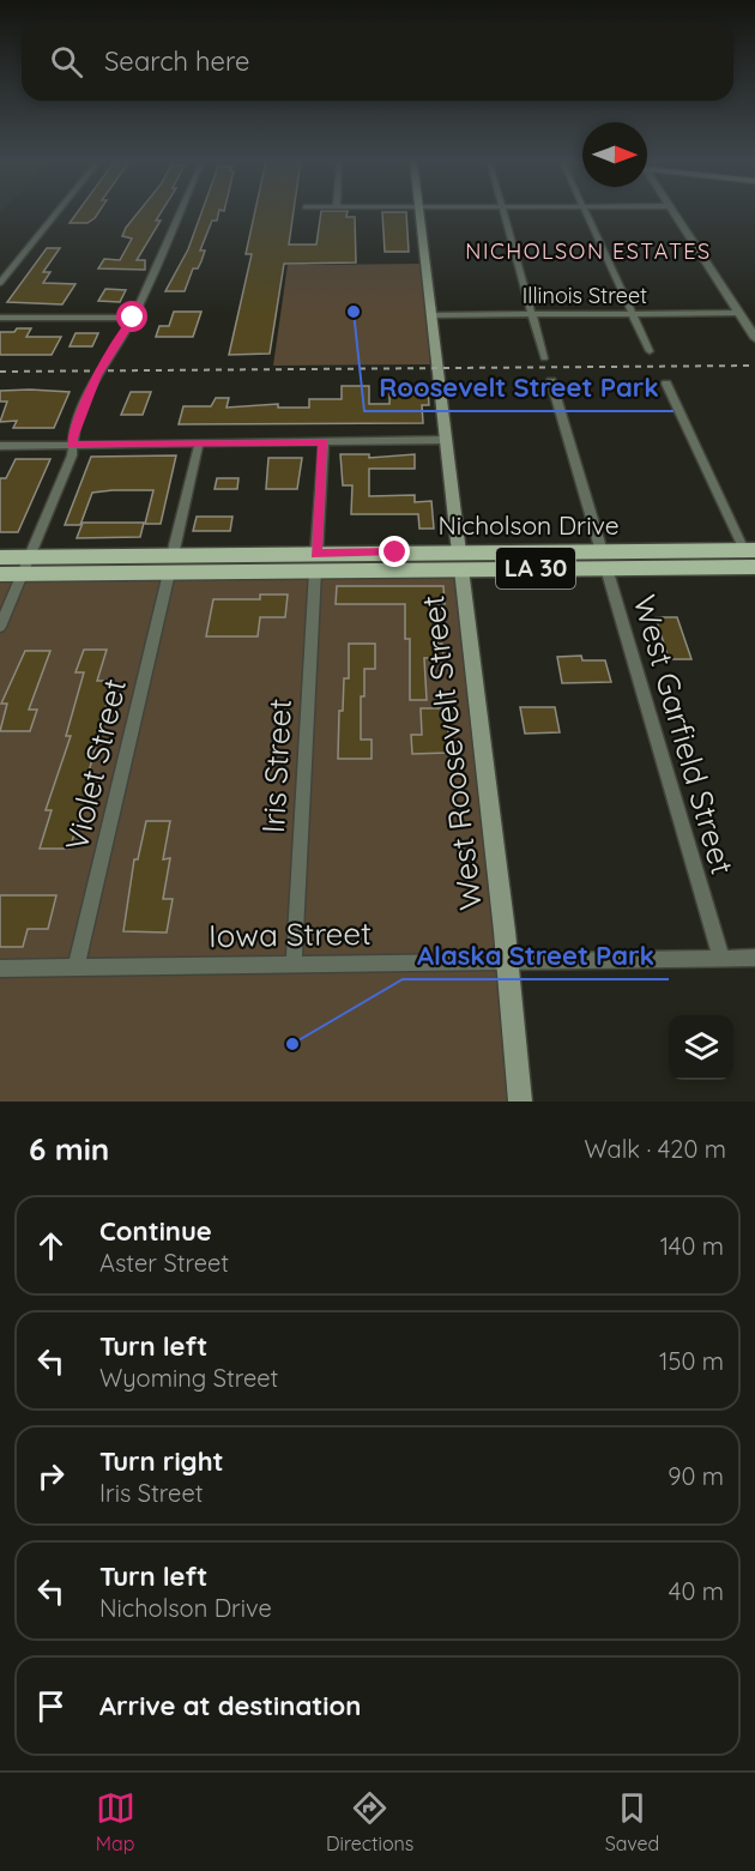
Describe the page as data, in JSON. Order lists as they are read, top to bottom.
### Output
{
  "streets": {
    "main road": ["Nicholson Drive", "LA 30", "West Roosevelt Street"],
    "street": [
      "Illinois Street",
      "West Garfield Street",
      "Violet Street",
      "Iris Street",
      "Iowa Street"
    ]
  },
  "crossings": [
    ["Illinois Street", "West Roosevelt Street"],
    ["Nicholson Drive", "West Garfield Street"],
    ["Nicholson Drive", "West Roosevelt Street"],
    ["Nicholson Drive", "Violet Street"],
    ["Nicholson Drive", "Iris Street"],
    ["West Garfield Street", "Iowa Street"],
    ["West Roosevelt Street", "Iowa Street"],
    ["Violet Street", "Iowa Street"],
    ["Iris Street", "Iowa Street"]
  ],
  "districts": ["NICHOLSON ESTATES"],
  "places": ["Roosevelt Street Park", "Alaska Street Park"],
  "north": "right",
  "page": {
    "search": "Search here",
    "heading": ["6 min", "Walk · 420 m"],
    "list": [
      ["Continue", "Aster Street", "140 m"],
      ["Turn left", "Wyoming Street", "150 m"],
      ["Turn right", "Iris Street", "90 m"],
      ["Turn left", "Nicholson Drive", "40 m"],
      "Arrive at destination"
    ],
    "nav": ["Map", "Directions", "Saved"]
  }
}
